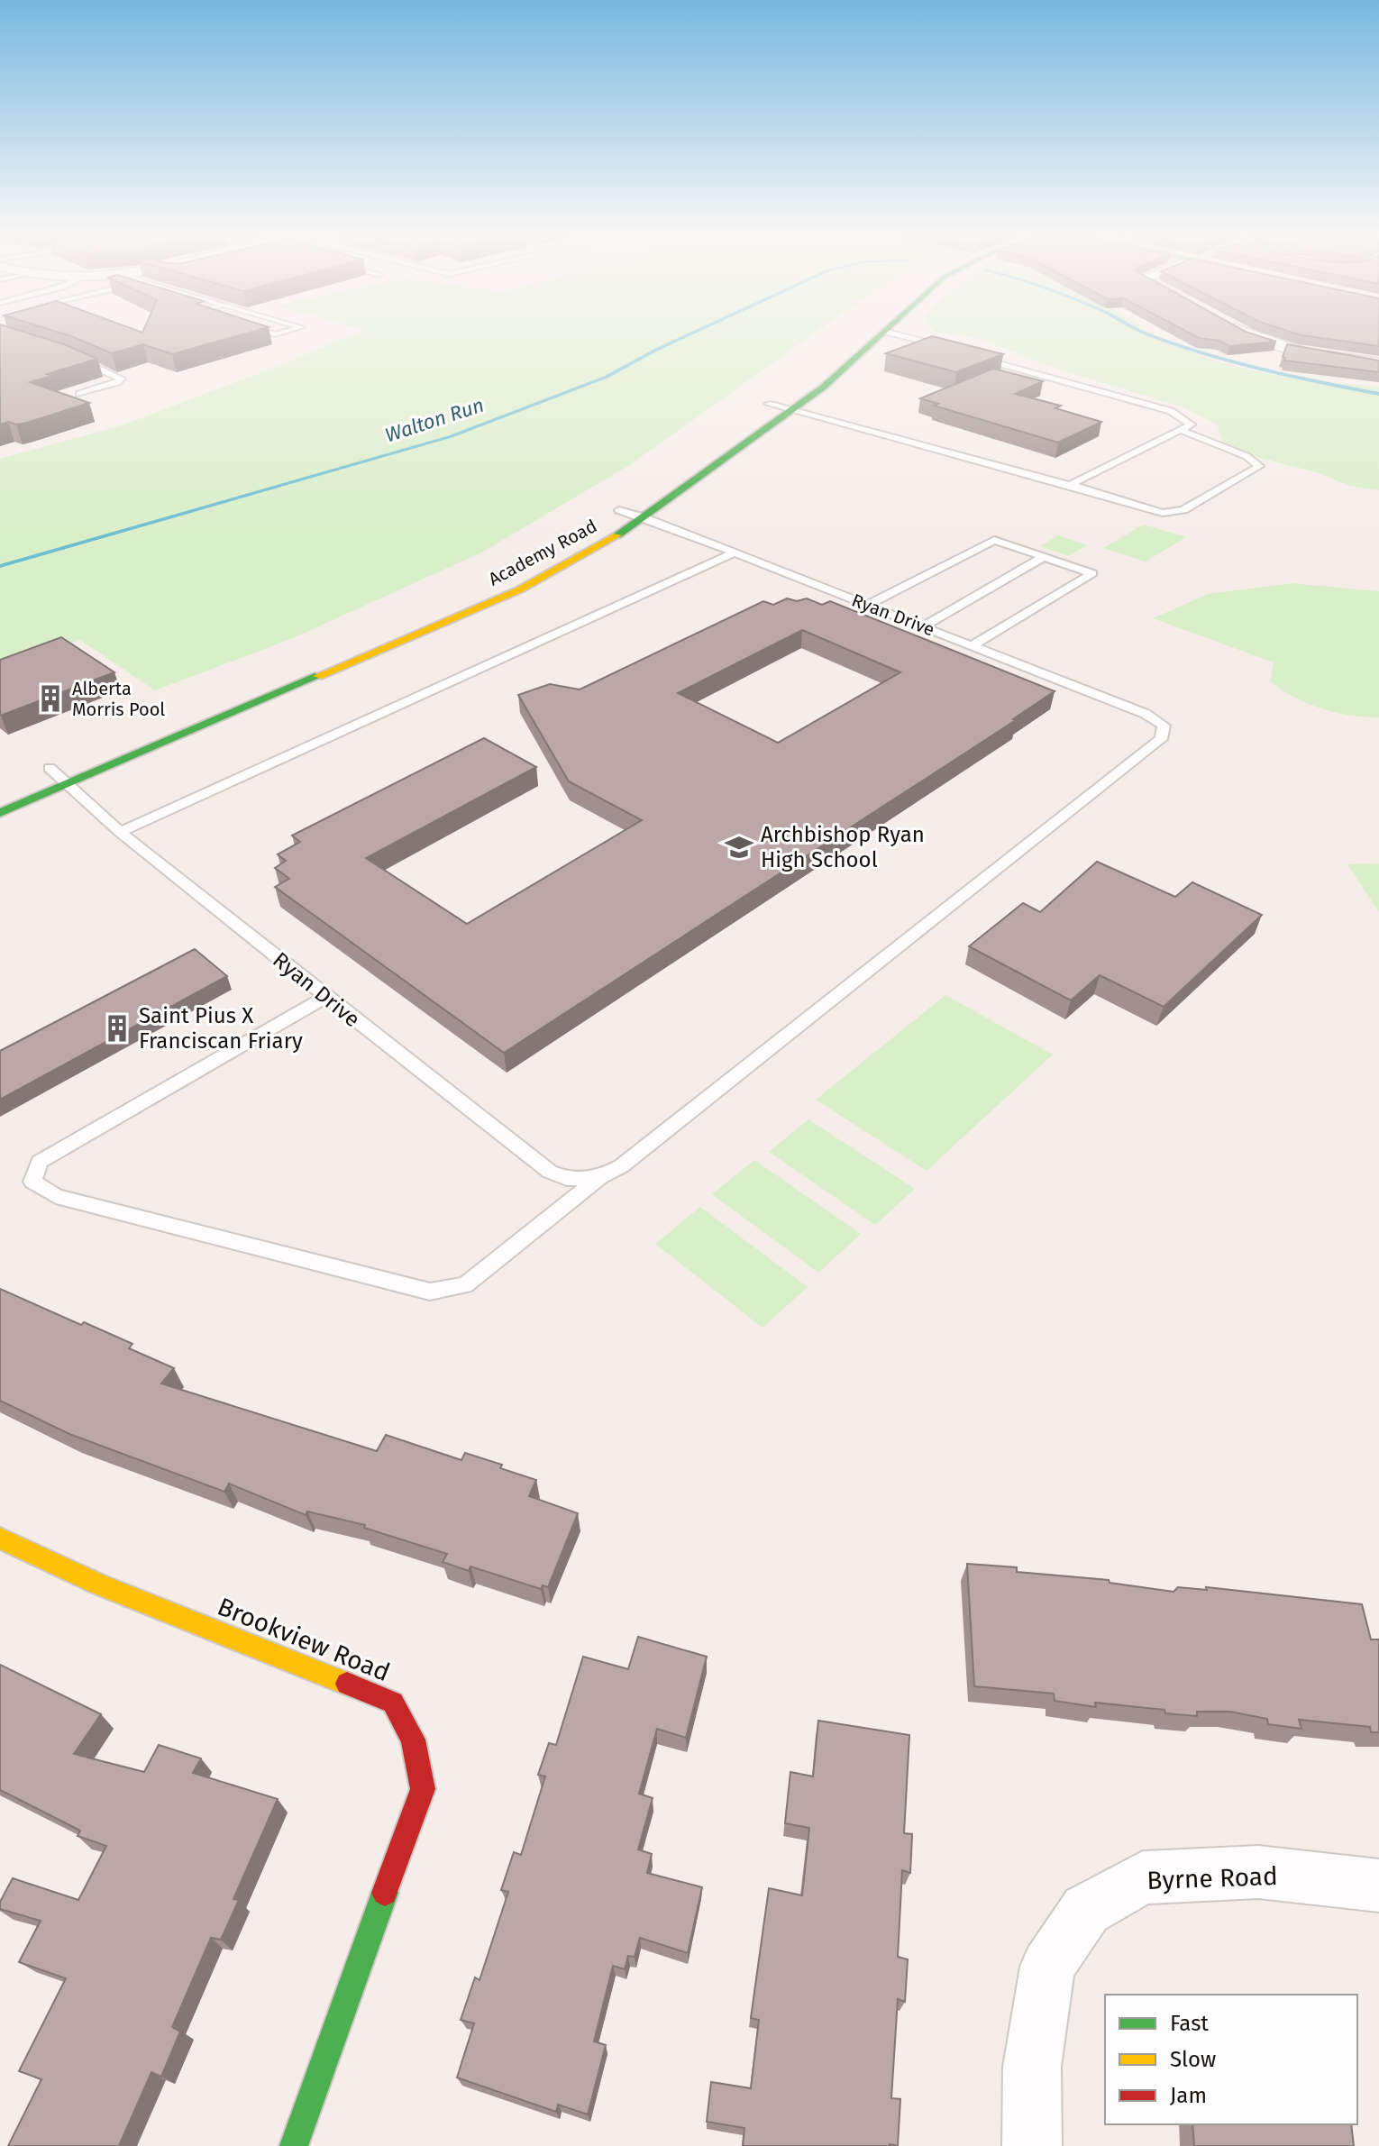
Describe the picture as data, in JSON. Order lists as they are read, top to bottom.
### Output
{
  "streets": {
    "main road": ["Academy Road", "Brookview Road"],
    "street": ["Byrne Road"],
    "lane": ["Ryan Drive"]
  },
  "crossings": [
    ["Academy Road", "Ryan Drive"]
  ],
  "water": ["Walton Run"],
  "places": {
    "building": ["Alberta Morris Pool", "Saint Pius X Franciscan Friary"],
    "school or university": ["Archbishop Ryan High School"]
  },
  "legend": ["Fast", "Slow", "Jam"]
}
